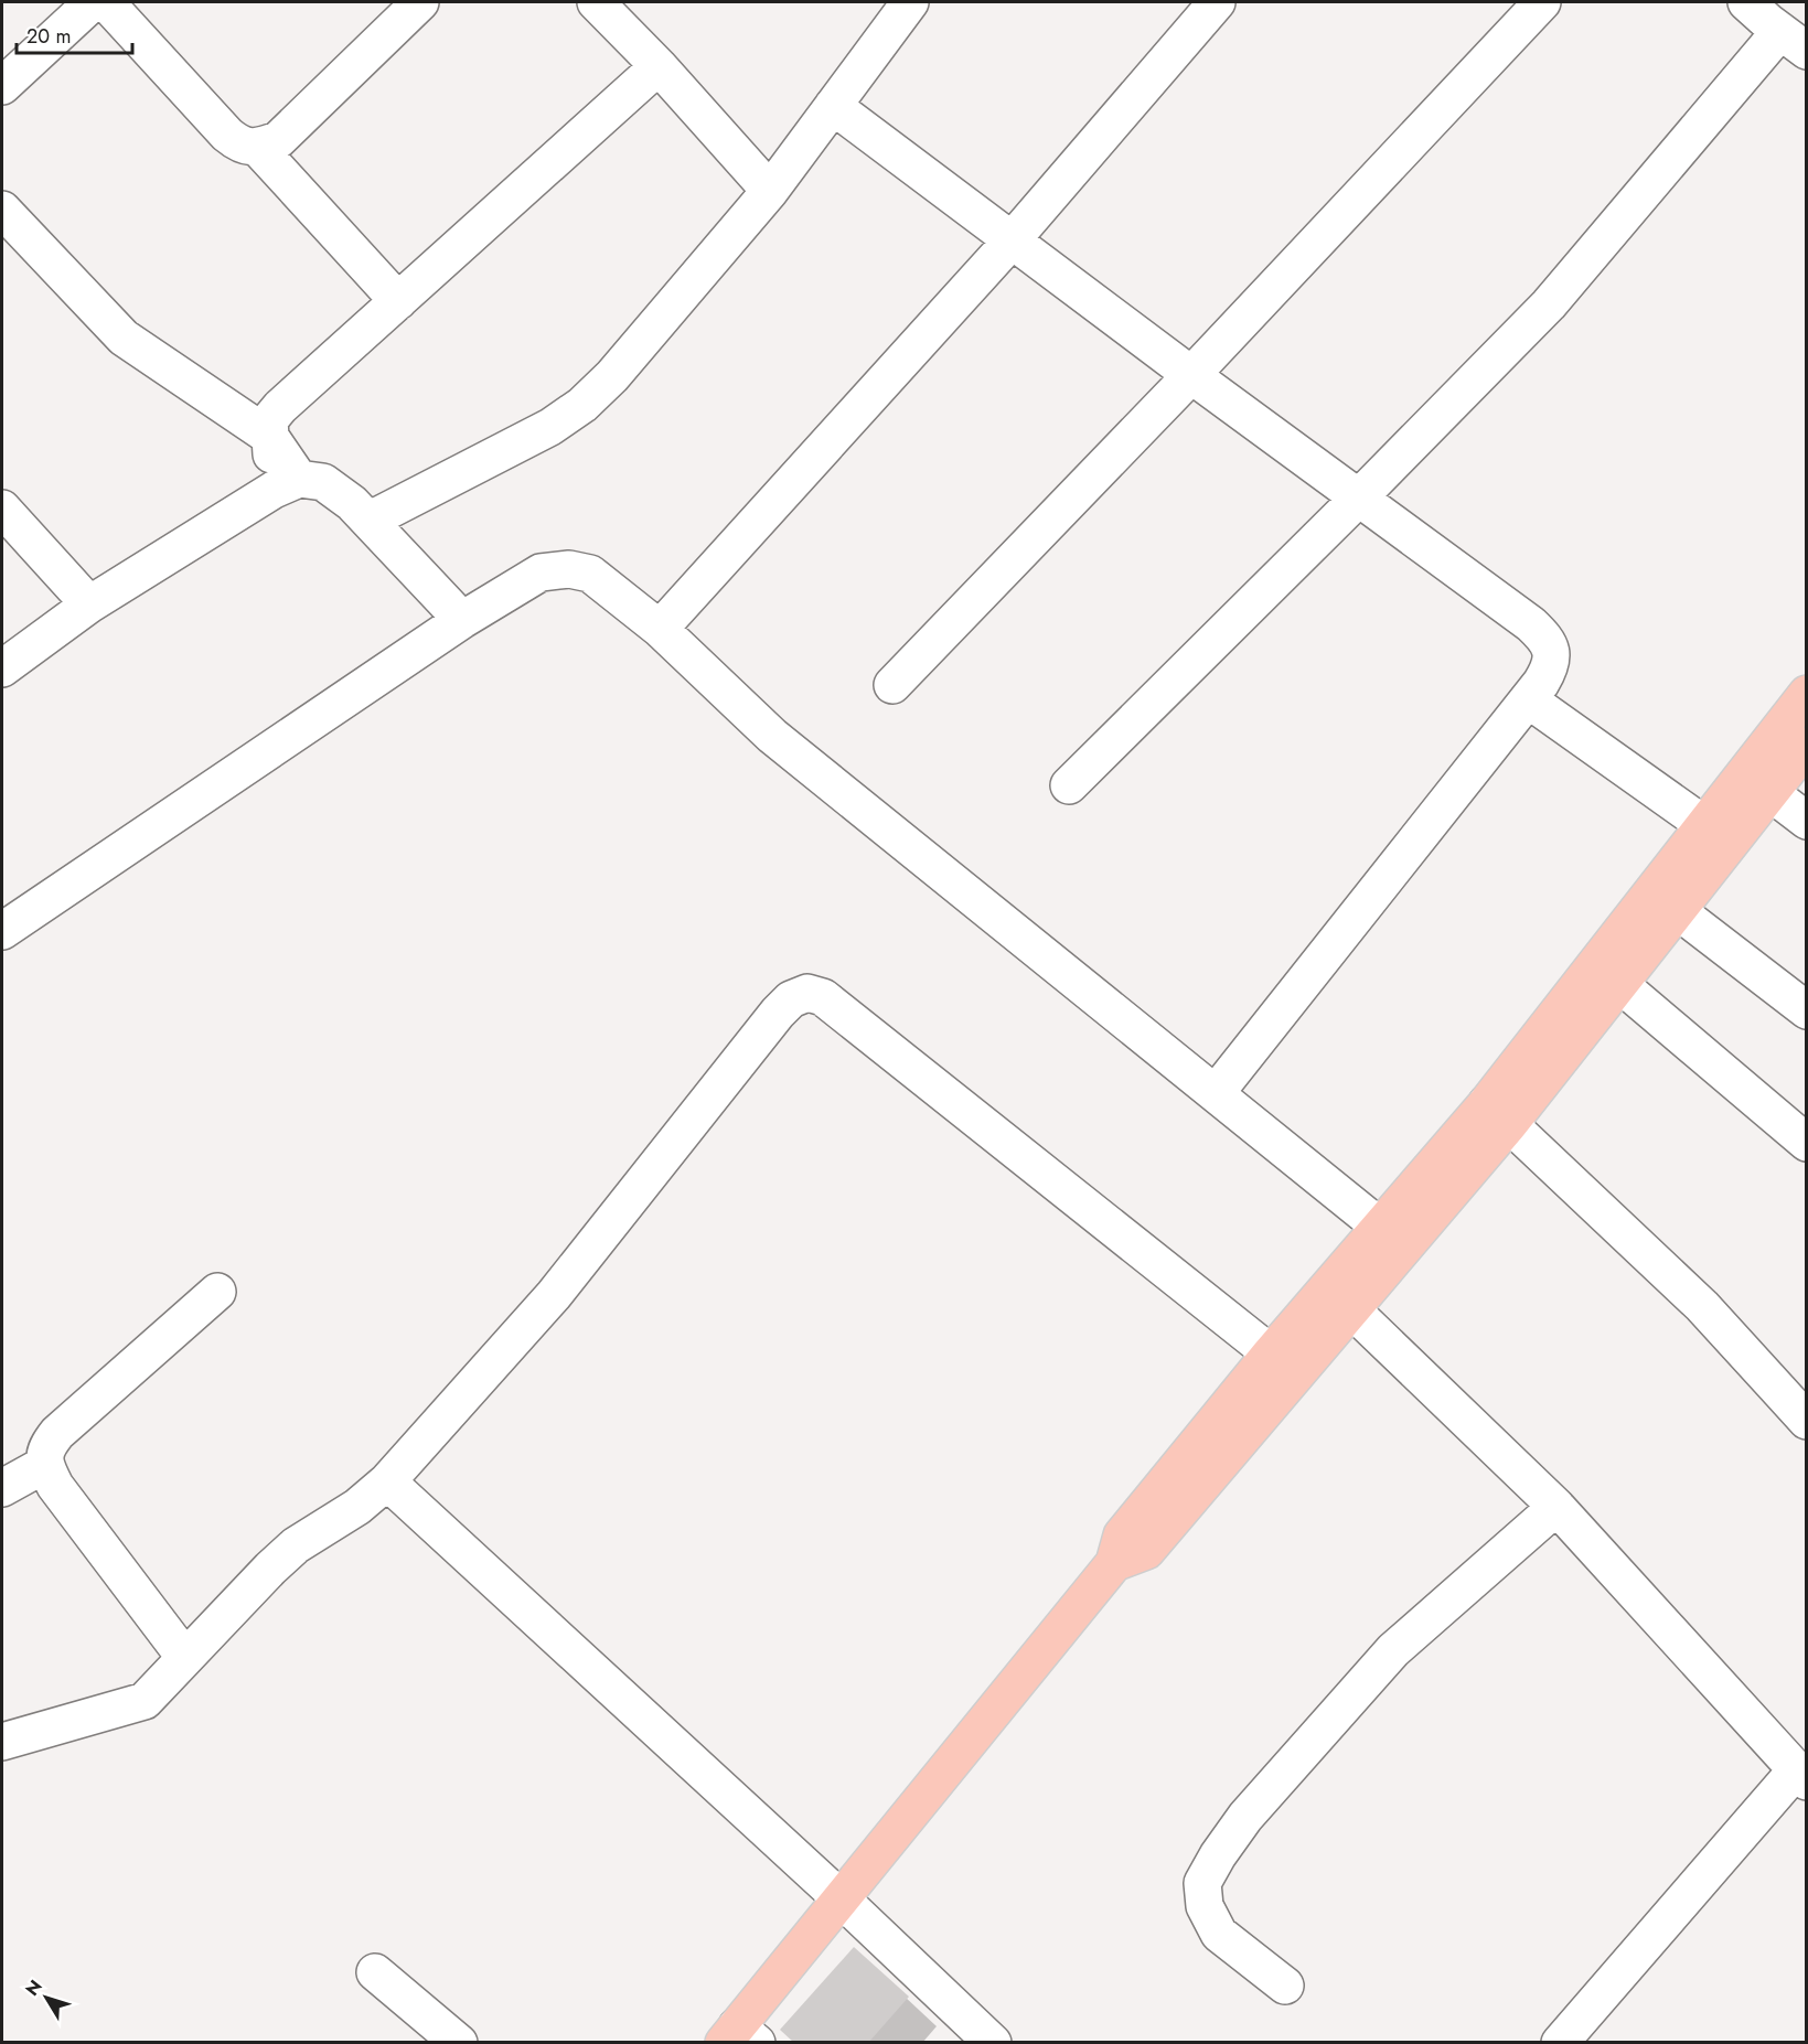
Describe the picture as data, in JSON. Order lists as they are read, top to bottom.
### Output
{
  "scale_bar": "20 m",
  "north": "top left"
}
